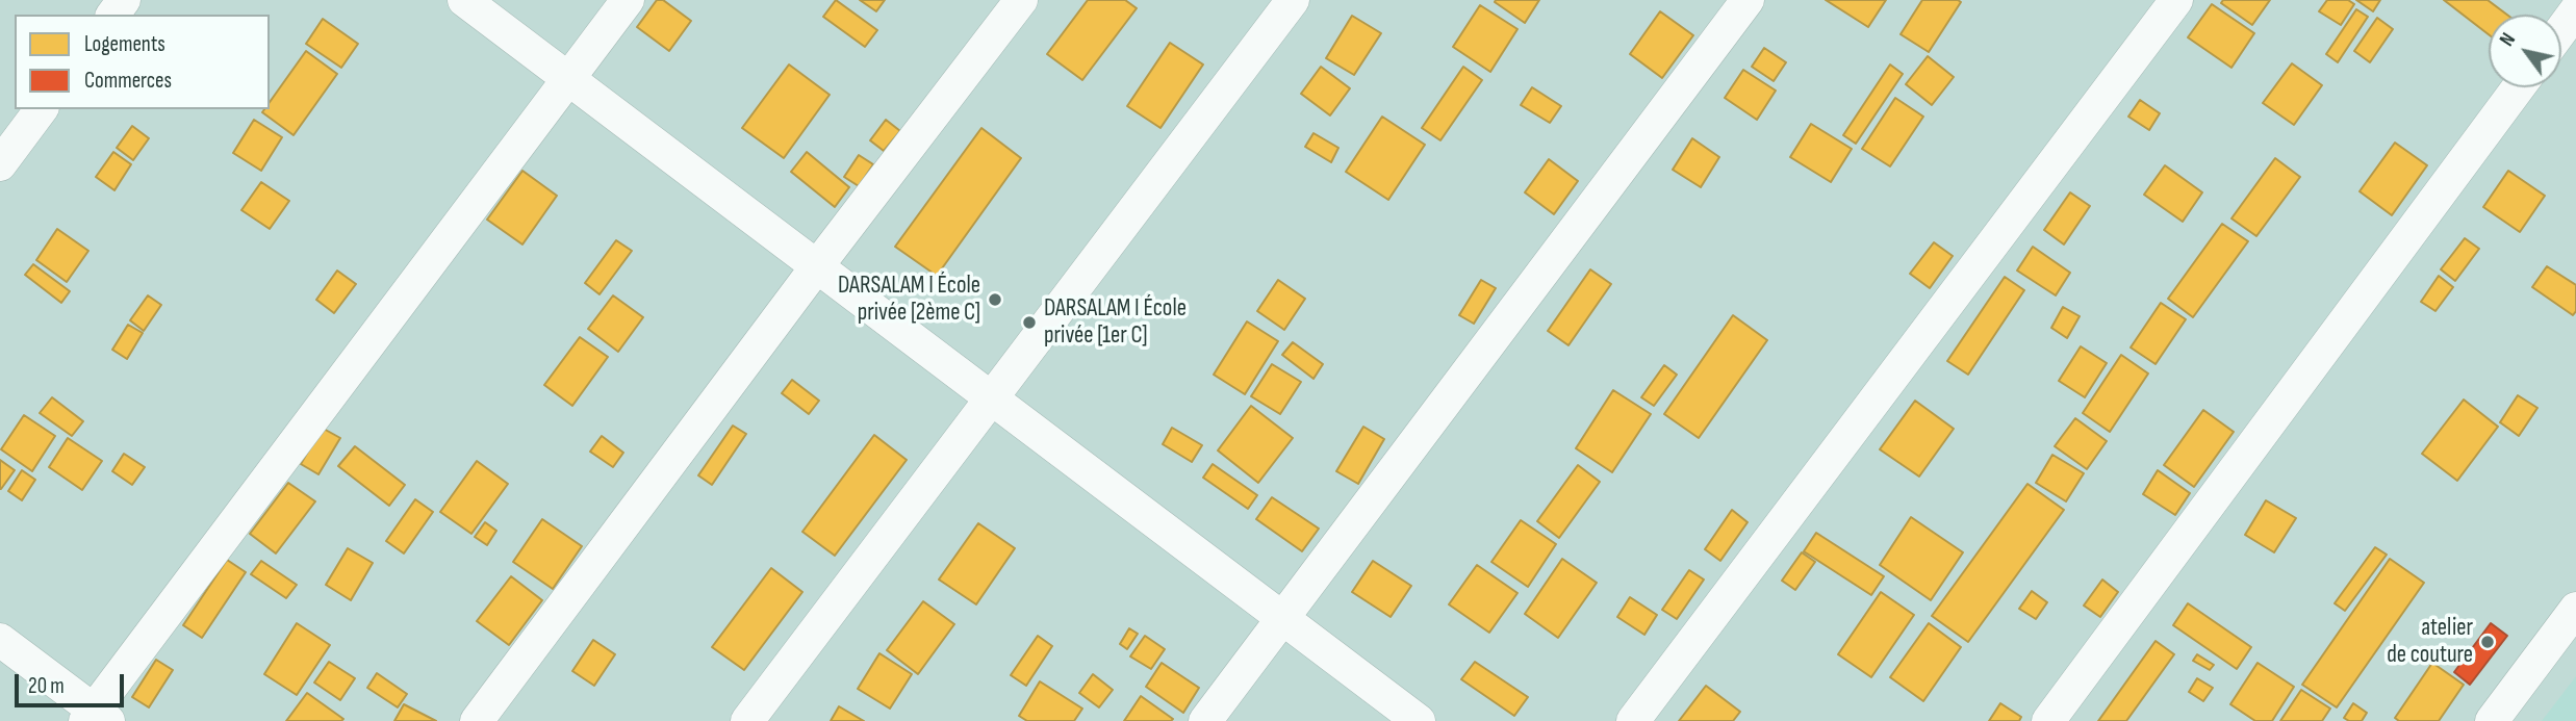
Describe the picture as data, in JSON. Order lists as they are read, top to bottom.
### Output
{
  "places": ["DARSALAM I École privée [2ème C]", "DARSALAM I École privée [1er C]", "atelier de couture"],
  "legend": ["Logements", "Commerces"],
  "scale_bar": "20 m",
  "north": "top left"
}
